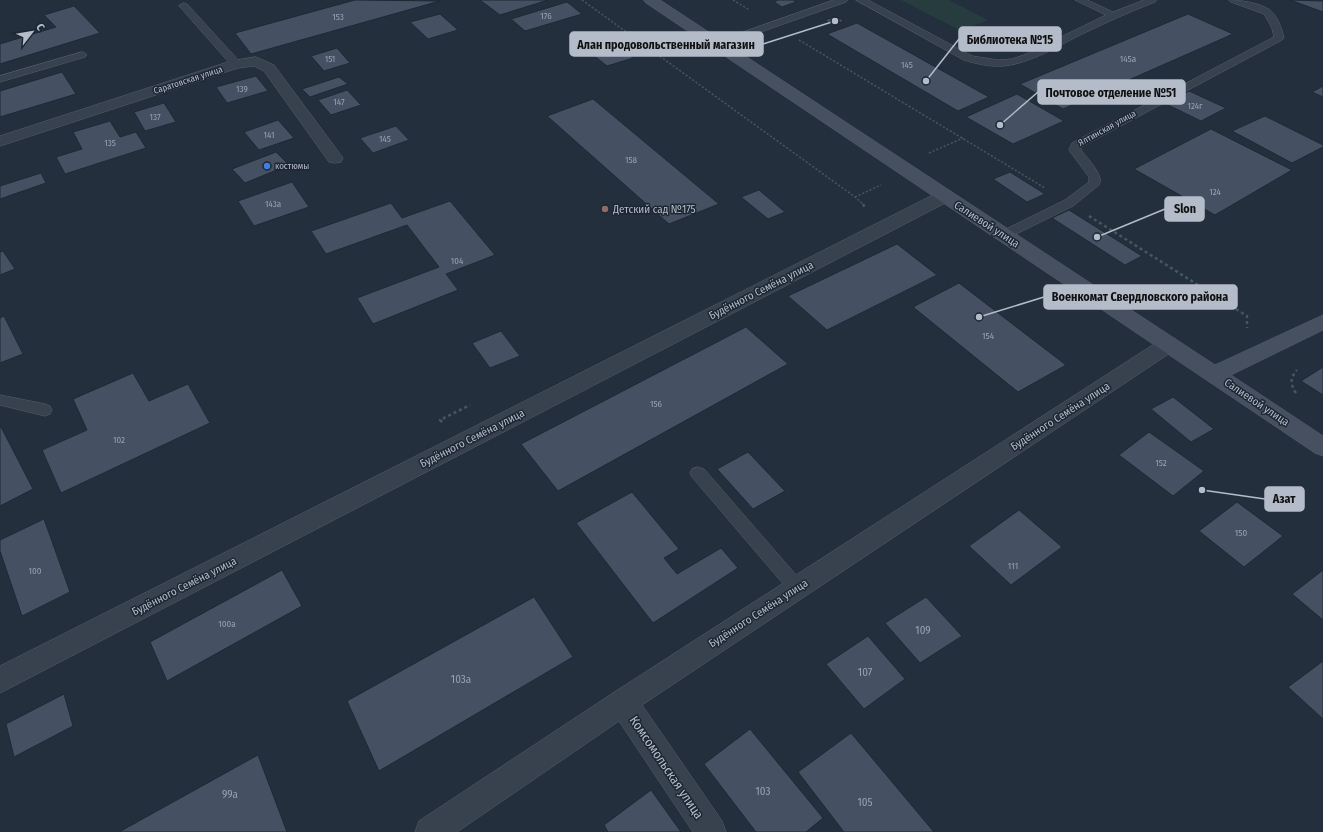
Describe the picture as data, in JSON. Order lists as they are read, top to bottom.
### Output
{
  "streets": {
    "main road": ["Салиевой улица"],
    "street": ["Саратовская улица", "Будённого Семёна улица", "Комсомольская улица"],
    "lane": ["Ялтинская улица"]
  },
  "crossings": [
    ["Ялтинская улица", "Салиевой улица"],
    ["Салиевой улица", "Будённого Семёна улица"],
    ["Будённого Семёна улица", "Комсомольская улица"]
  ],
  "places": [
    "Алан продовольственный магазин",
    "Библиотека №15",
    "Почтовое отделение №51",
    "костюмы",
    "Детский сад №175",
    "Slon",
    "Военкомат Свердловского района",
    "Азат"
  ],
  "house_numbers": [
    "176",
    "153",
    "151",
    "145a",
    "145",
    "139",
    "147",
    "124г",
    "137",
    "141",
    "145",
    "135",
    "158",
    "124",
    "143а",
    "104",
    "154",
    "156",
    "102",
    "152",
    "150",
    "111",
    "100",
    "100a",
    "109",
    "107",
    "103a",
    "103",
    "99a",
    "105"
  ],
  "north": "top right"
}
